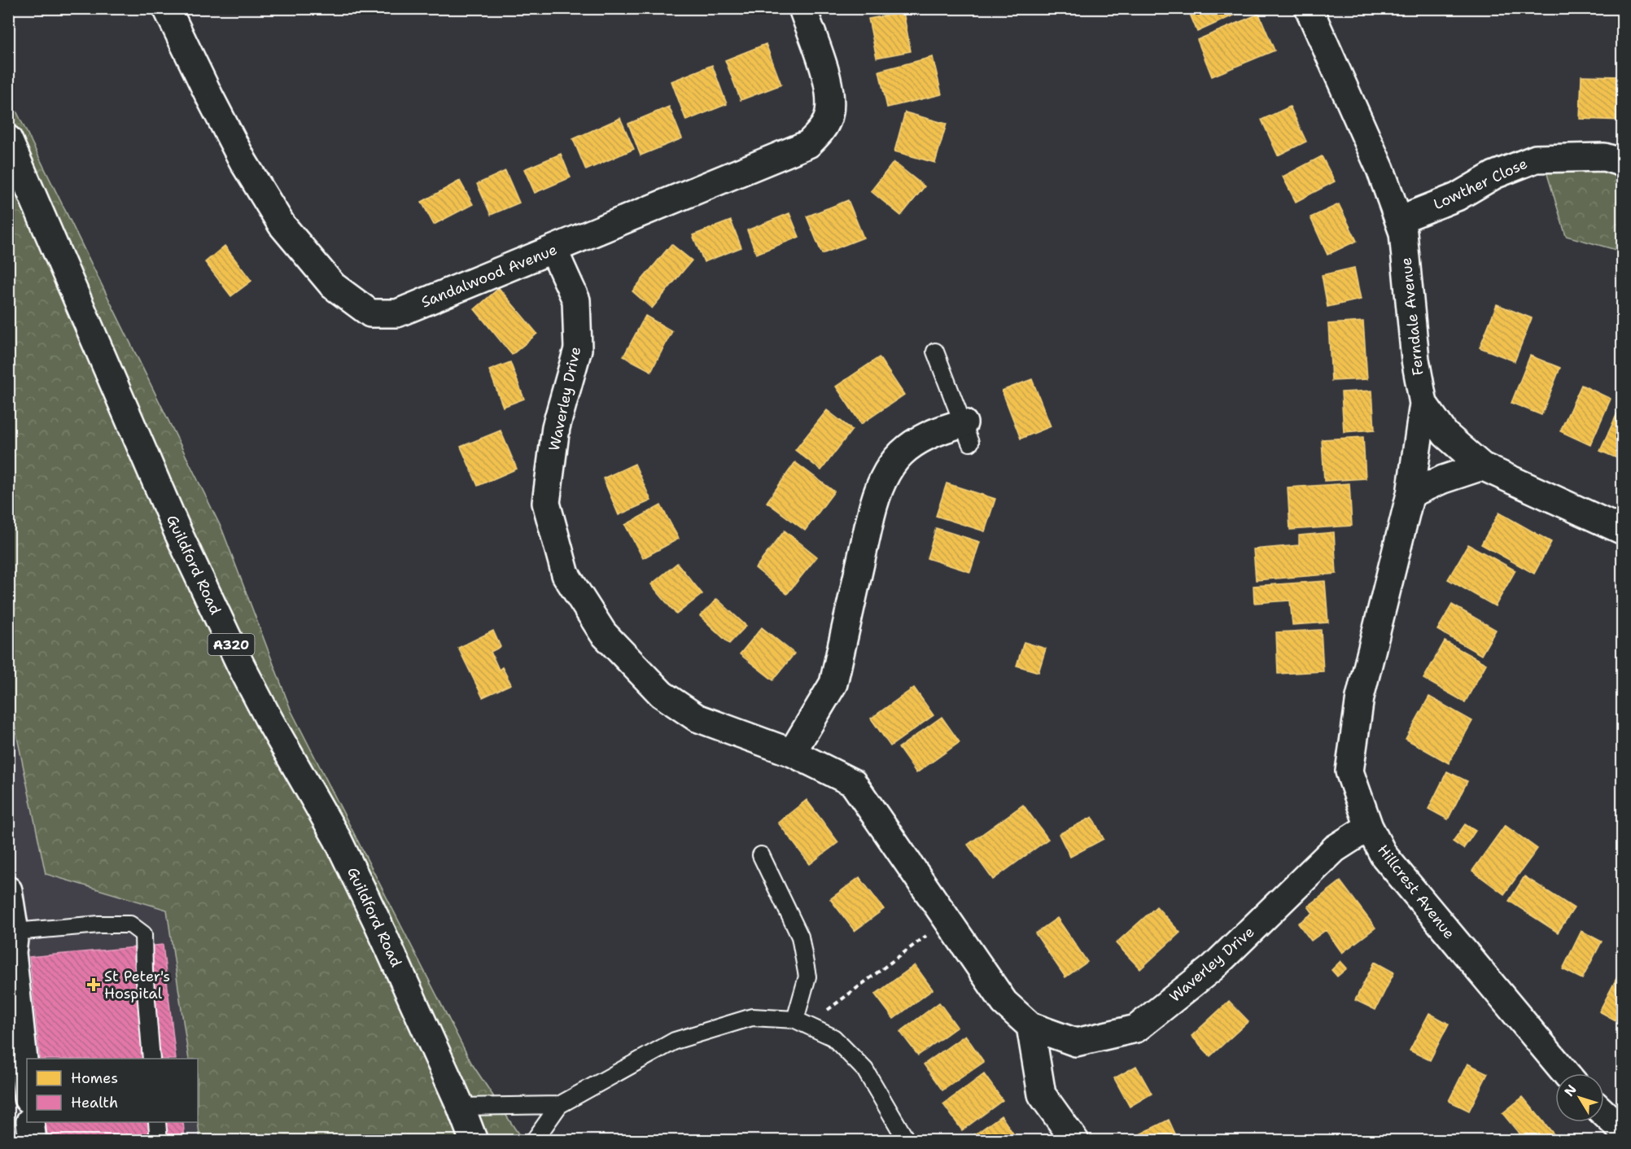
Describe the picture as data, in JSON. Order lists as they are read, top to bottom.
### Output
{
  "streets": {
    "street": [
      "Lowther Close",
      "Sandalwood Avenue",
      "Ferndale Avenue",
      "Waverley Drive",
      "Guildford Road",
      "A320",
      "Hillcrest Avenue"
    ]
  },
  "crossings": [
    ["Lowther Close", "Ferndale Avenue"],
    ["Sandalwood Avenue", "Waverley Drive"],
    ["Ferndale Avenue", "Hillcrest Avenue"],
    ["Waverley Drive", "Hillcrest Avenue"]
  ],
  "places": {
    "health": ["St Peter's Hospital"]
  },
  "legend": ["Homes", "Health"],
  "north": "top left"
}
